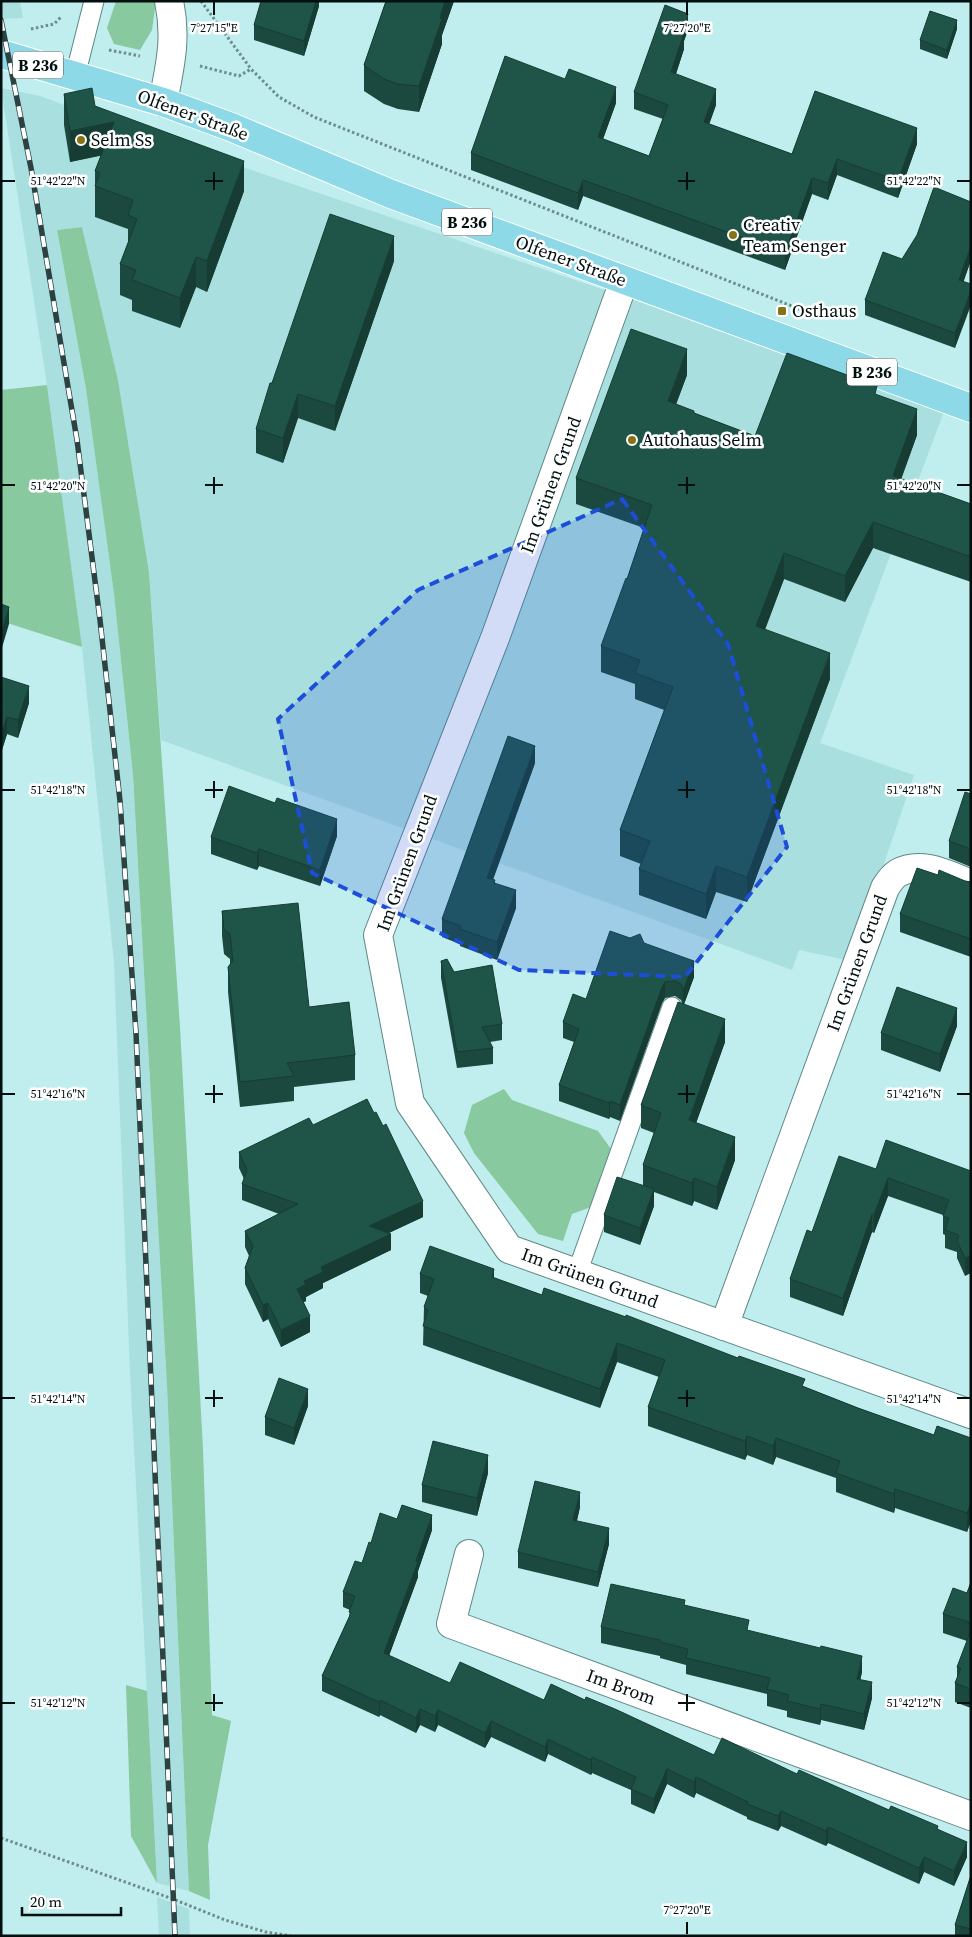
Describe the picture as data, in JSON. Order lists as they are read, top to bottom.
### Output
{
  "streets": {
    "main road": ["B 236", "Olfener Straße"],
    "street": ["Im Grünen Grund", "Im Brom"]
  },
  "crossings": [
    ["Olfener Straße", "Im Grünen Grund"]
  ],
  "places": {
    "other": ["Selm Ss", "Creativ Team Senger", "Autohaus Selm"],
    "transit": ["Osthaus"]
  },
  "scale_bar": "20 m",
  "coordinates": [
    "7°27'15\"E",
    "7°27'20\"E",
    "51°42'22\"N",
    "51°42'20\"N",
    "51°42'18\"N",
    "51°42'16\"N",
    "51°42'14\"N",
    "51°42'12\"N"
  ]
}
